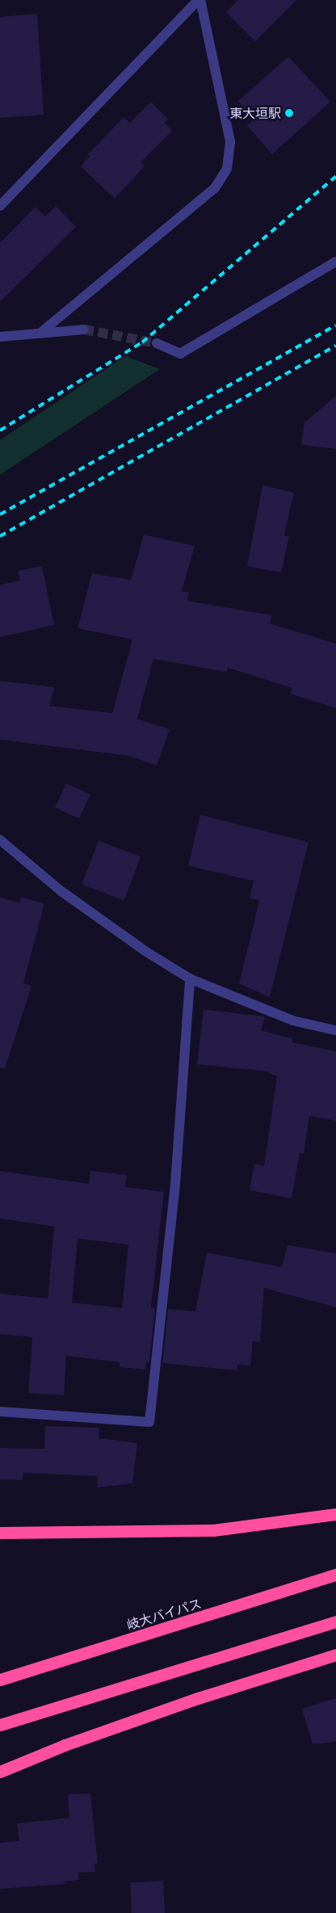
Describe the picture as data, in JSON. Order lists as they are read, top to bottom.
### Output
{
  "streets": {
    "highway": ["岐大バイパス"]
  },
  "places": ["東大垣駅"]
}
